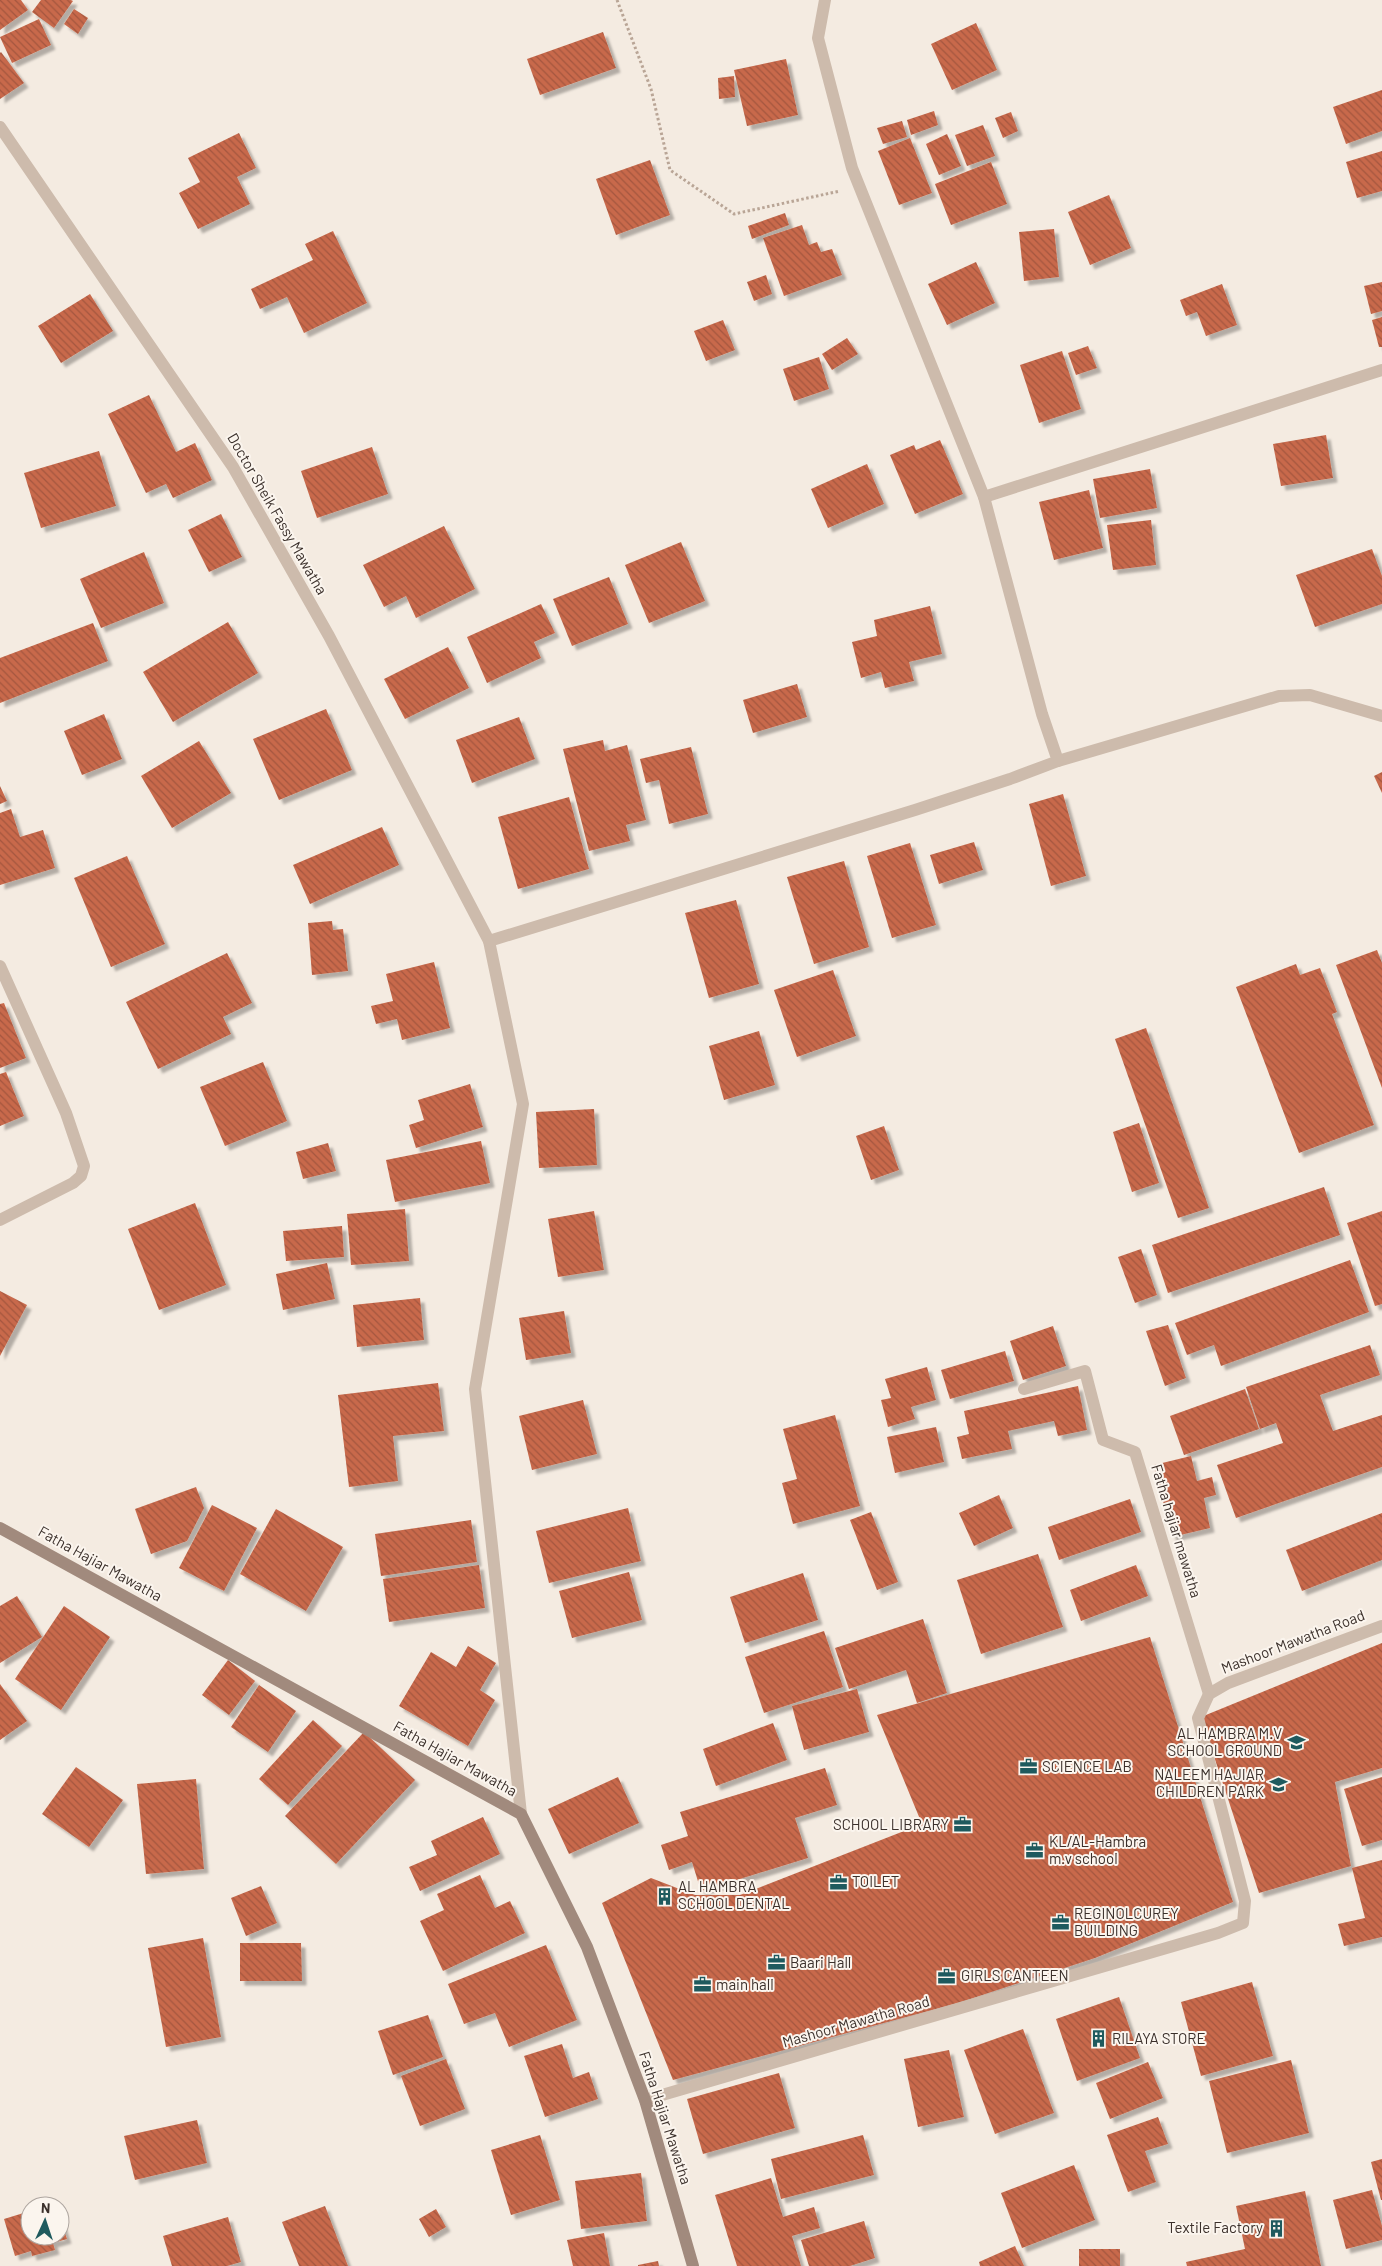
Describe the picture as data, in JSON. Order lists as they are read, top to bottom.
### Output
{
  "streets": {
    "street": [
      "Doctor Sheik Fassy Mawatha",
      "Fatha hajiar mawatha",
      "Fatha Hajiar Mawatha",
      "Mashoor Mawatha Road"
    ]
  },
  "crossings": [
    ["Doctor Sheik Fassy Mawatha", "Fatha Hajiar Mawatha"],
    ["Fatha hajiar mawatha", "Mashoor Mawatha Road"],
    ["Fatha Hajiar Mawatha", "Mashoor Mawatha Road"]
  ],
  "places": {
    "school or university": ["AL HAMBRA M.V SCHOOL GROUND", "NALEEM HAJIAR CHILDREN PARK"],
    "office": [
      "SCIENCE LAB",
      "SCHOOL LIBRARY",
      "KL/AL-Hambra m.v school",
      "TOILET",
      "REGINOLCUREY BUILDING",
      "Baari Hall",
      "GIRLS CANTEEN",
      "main hall"
    ],
    "building": ["AL HAMBRA SCHOOL DENTAL", "RILAYA STORE", "Textile Factory"]
  },
  "north": "top"
}
